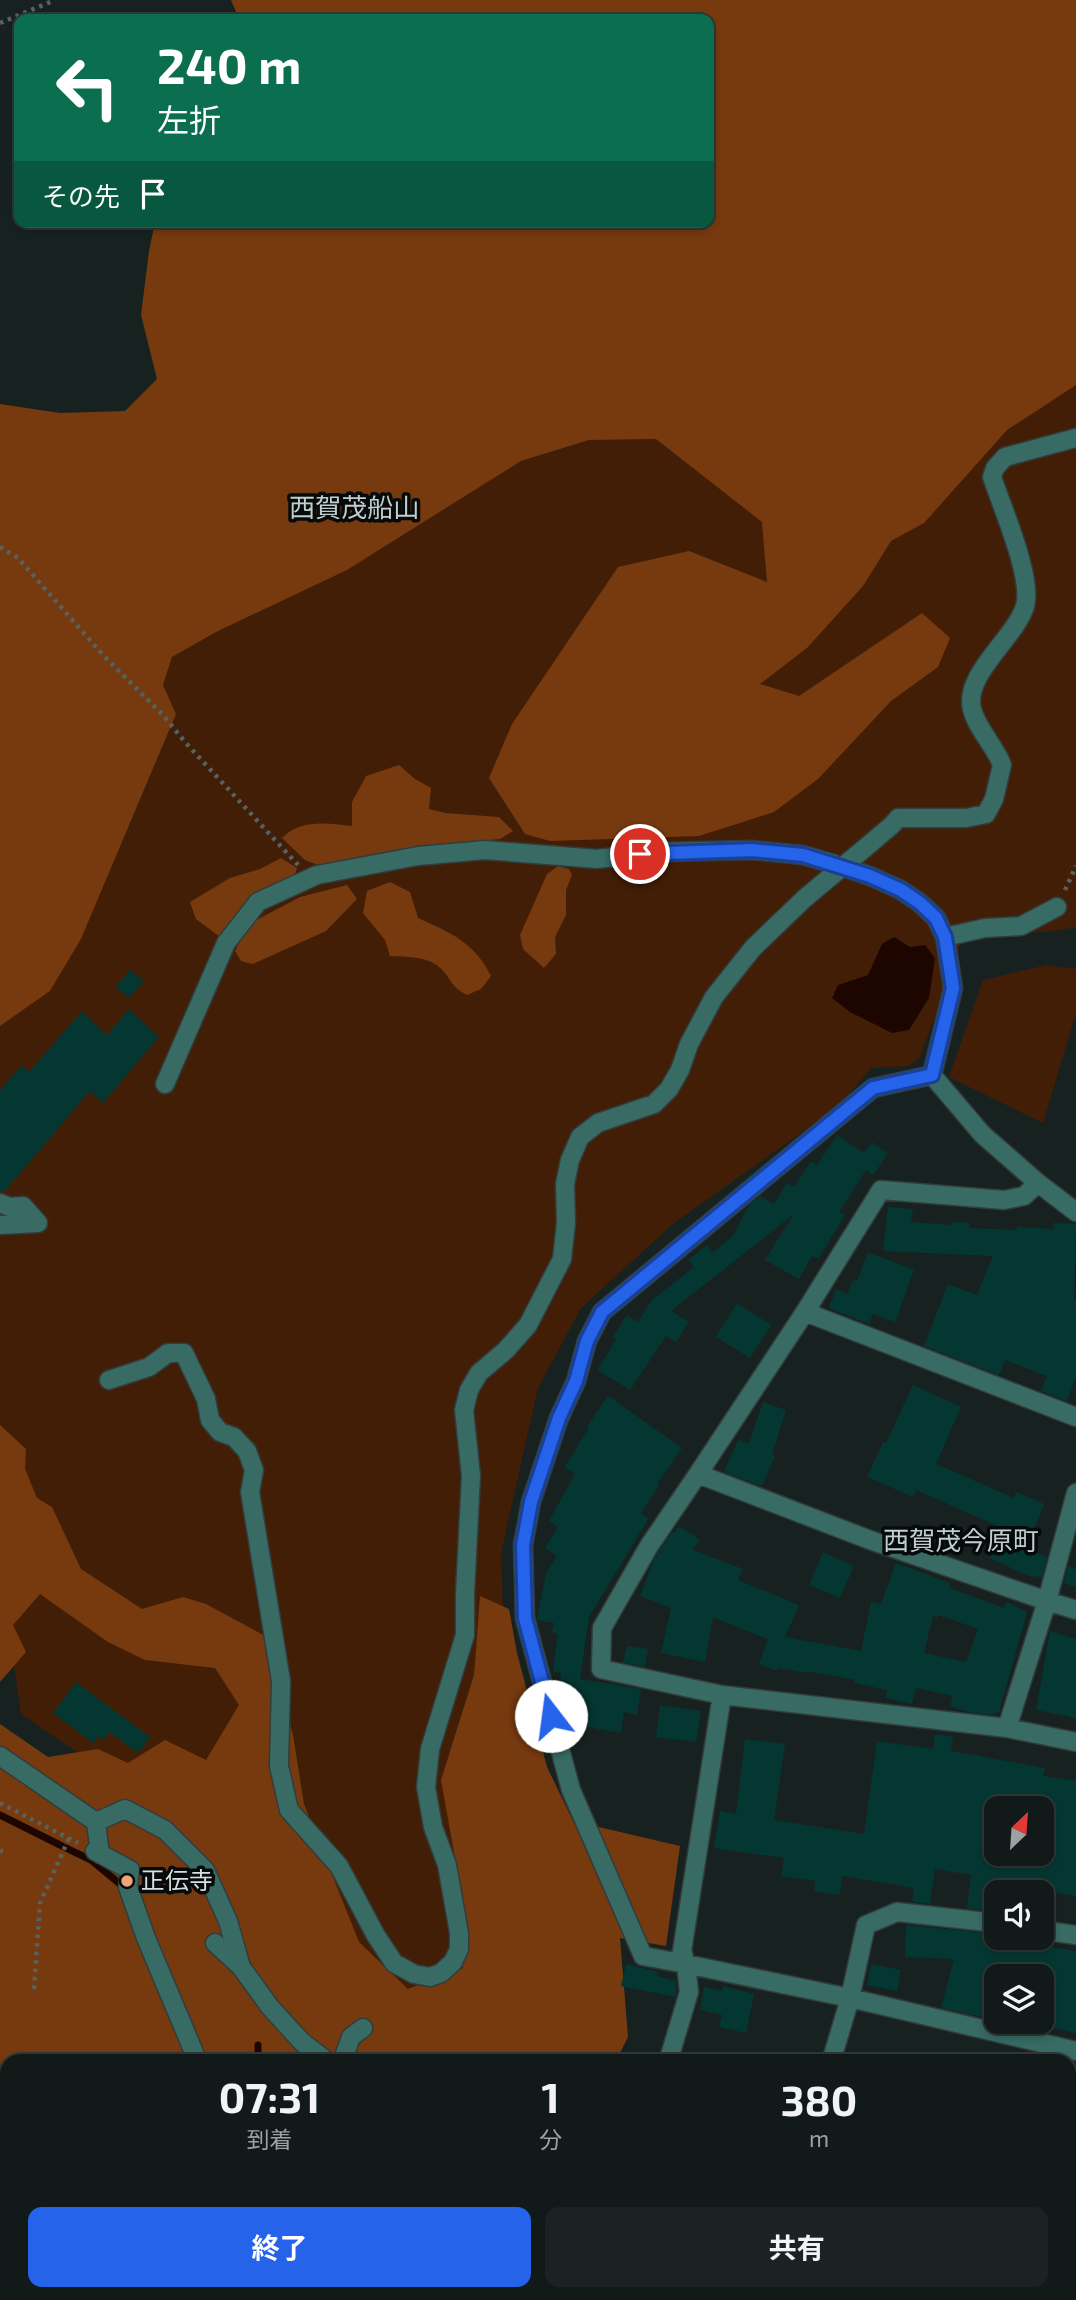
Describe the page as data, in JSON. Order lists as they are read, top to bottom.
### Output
{
  "districts": ["西賀茂船山", "西賀茂今原町"],
  "places": ["正伝寺"],
  "north": "top right",
  "page": {
    "turn": ["240 m", "左折"],
    "then": "その先",
    "eta": [
      "07:31",
      "到着",
      "1",
      "分",
      "380",
      "m"
    ],
    "buttons": ["終了", "共有"]
  }
}
